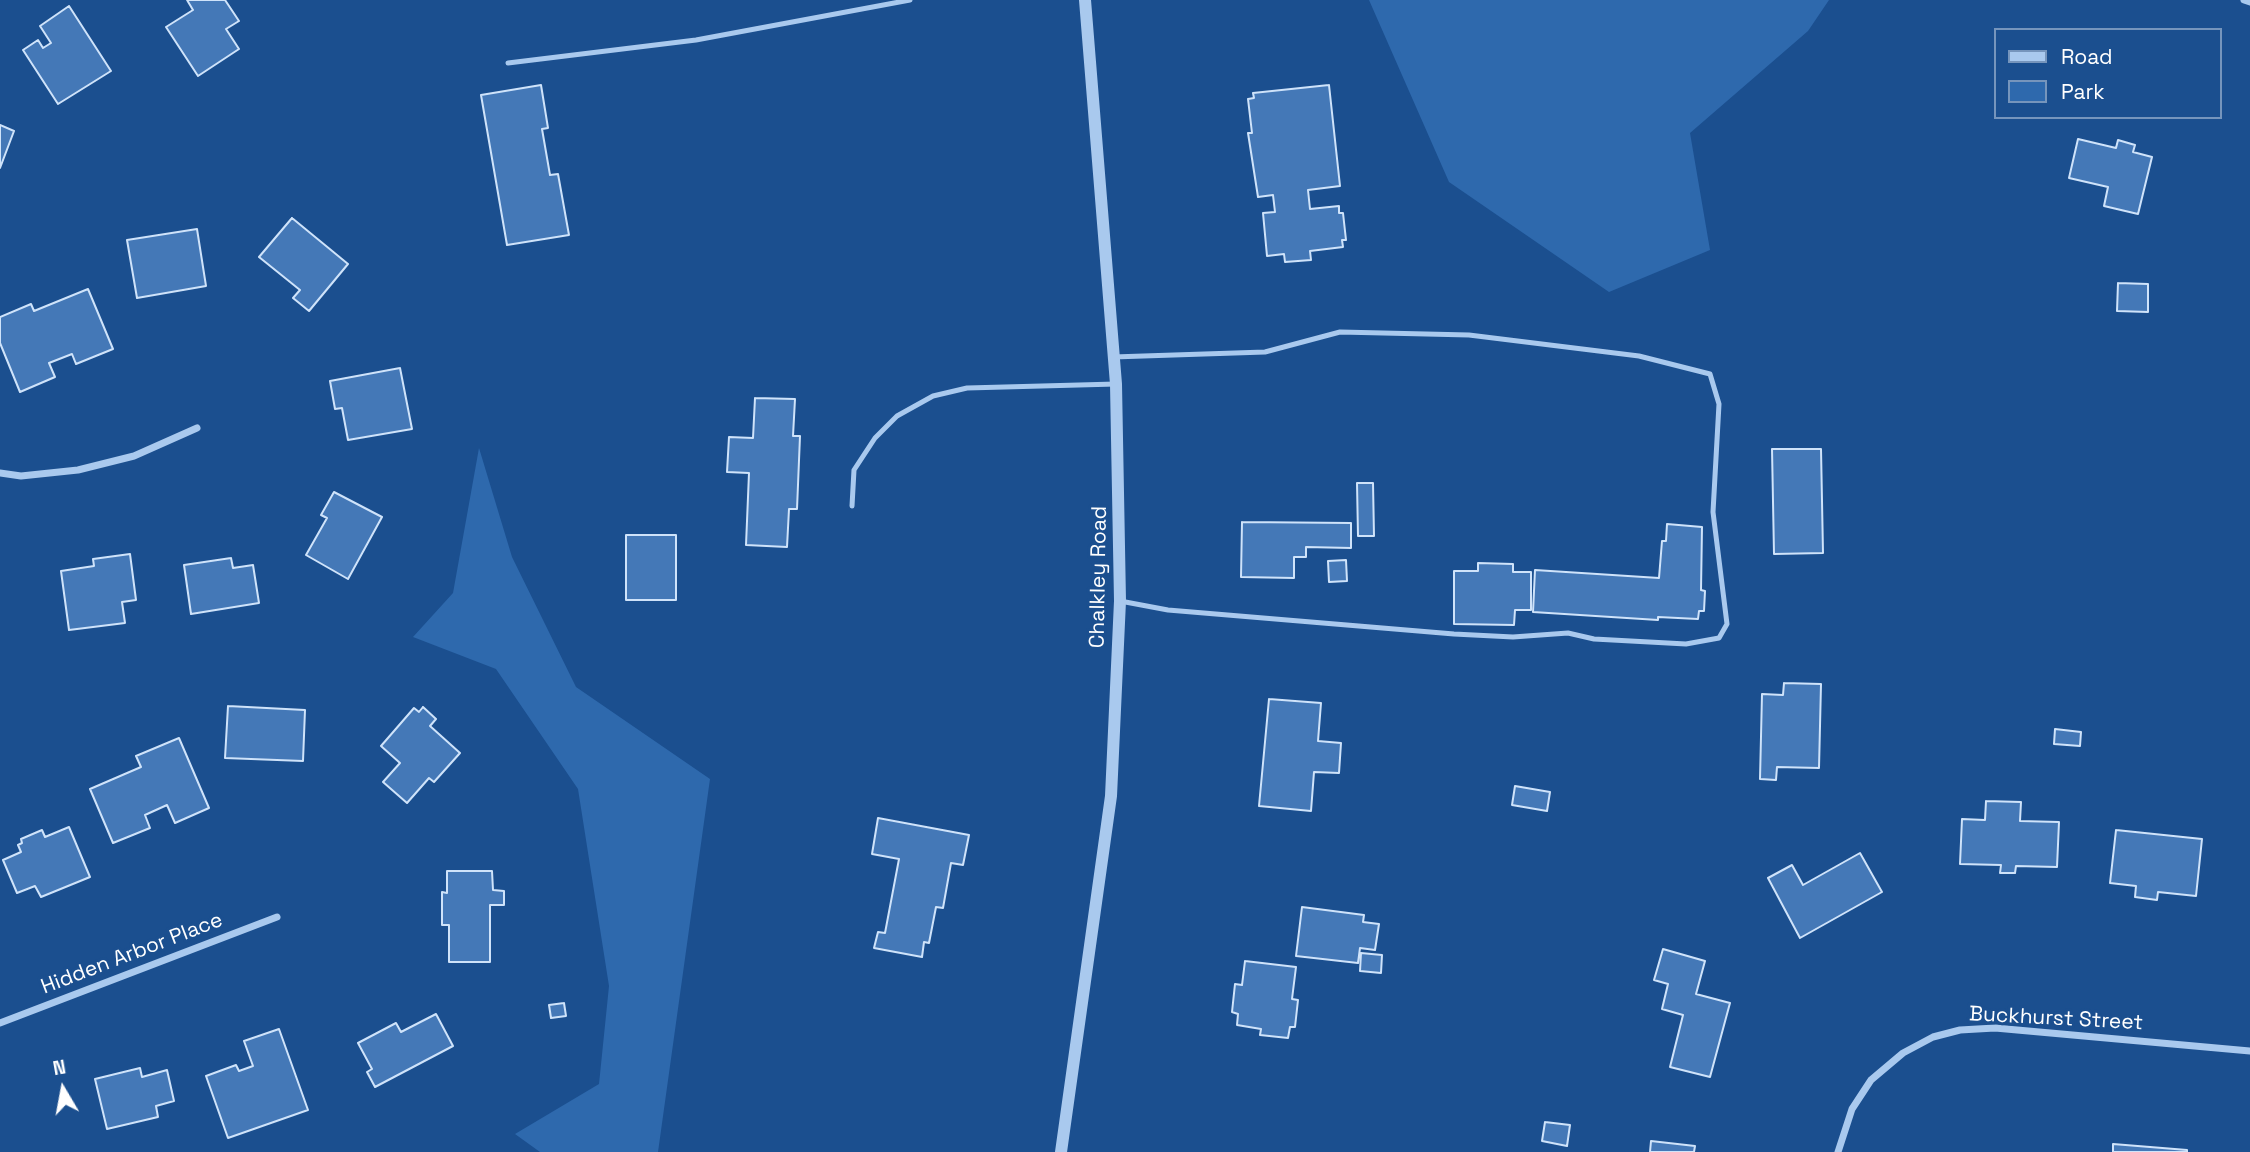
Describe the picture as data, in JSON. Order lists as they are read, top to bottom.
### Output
{
  "streets": {
    "street": ["Chalkley Road", "Hidden Arbor Place", "Buckhurst Street"]
  },
  "legend": ["Road", "Park"],
  "north": "top"
}
